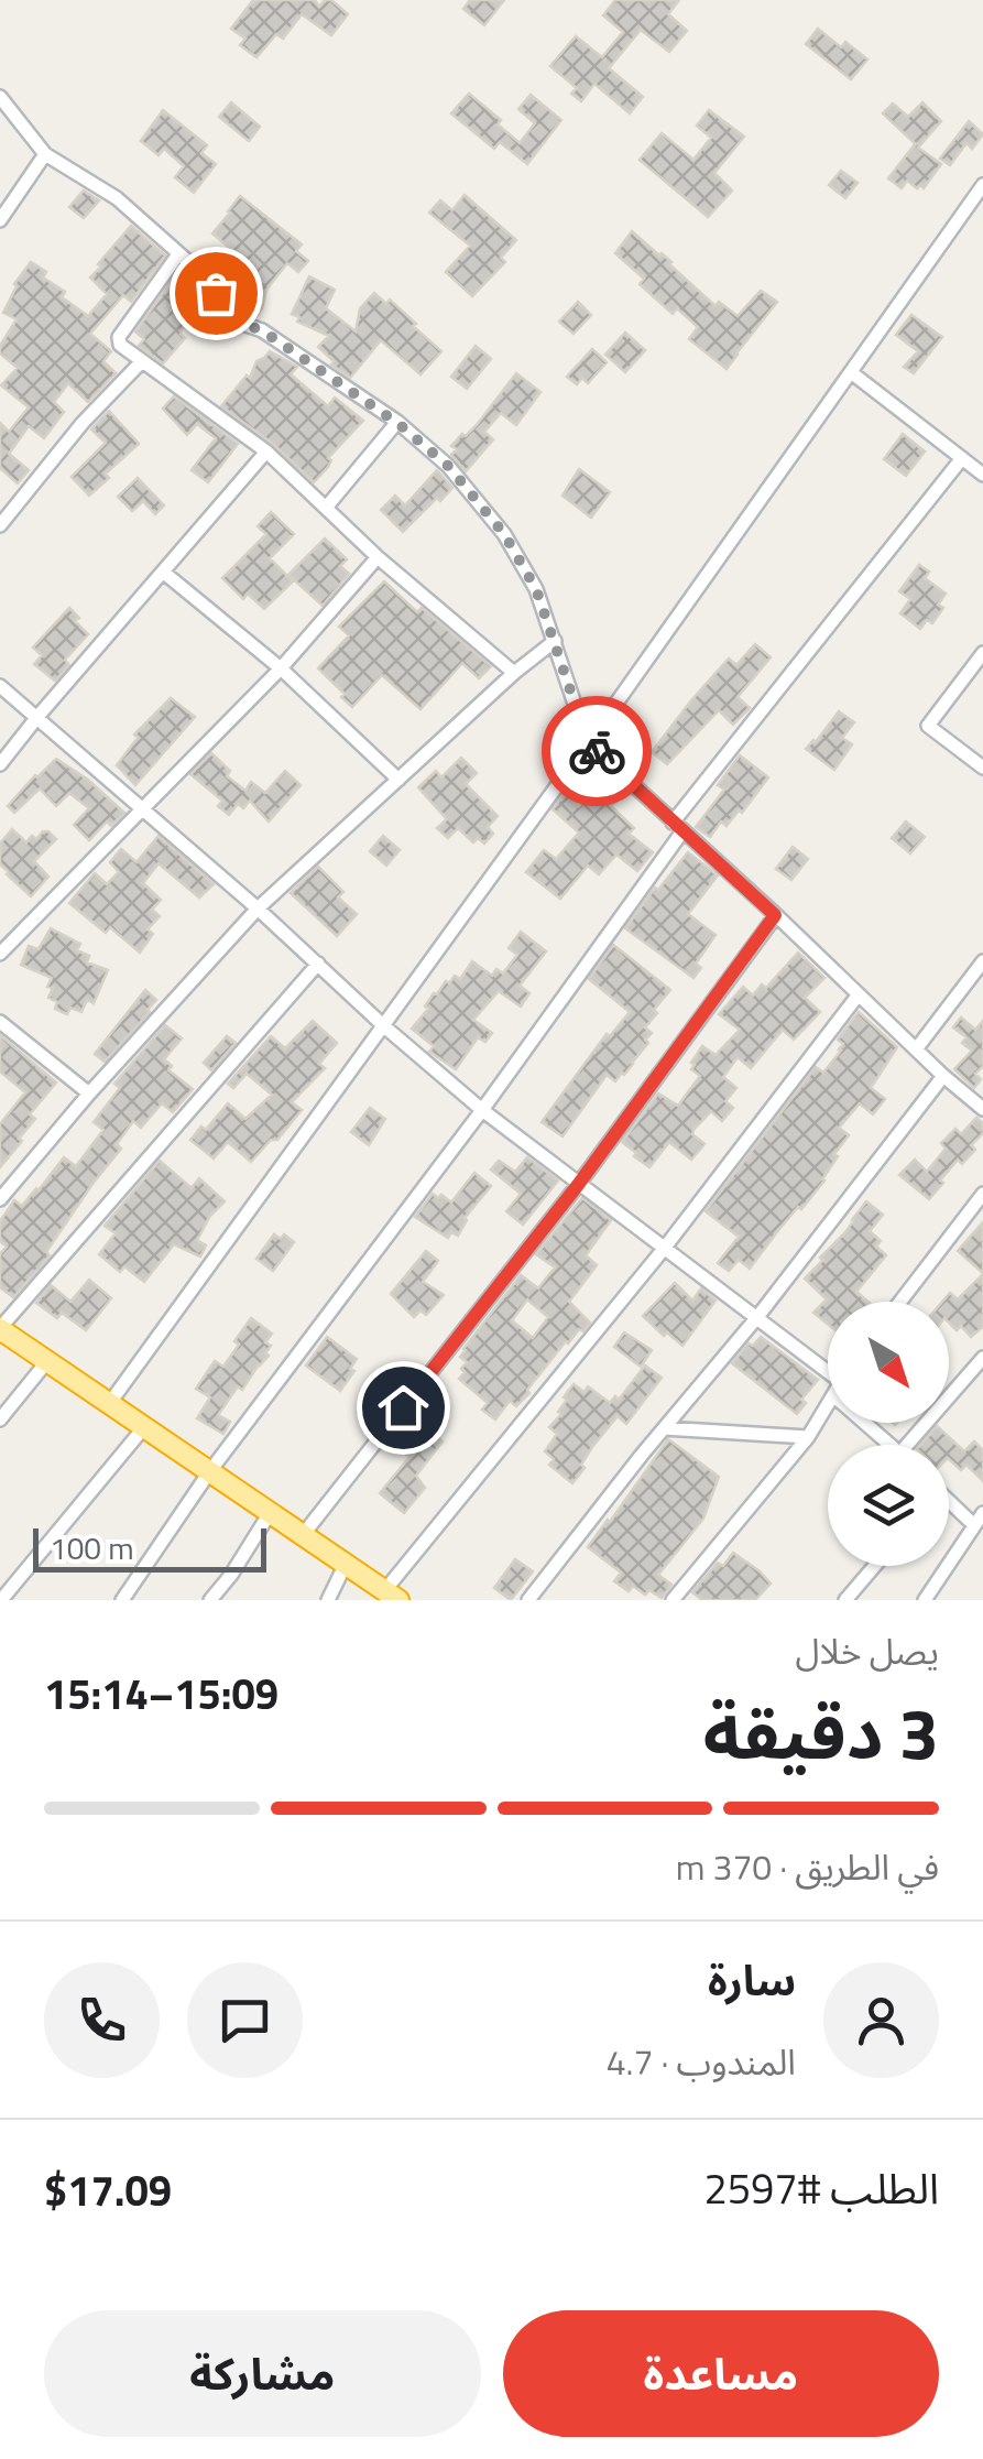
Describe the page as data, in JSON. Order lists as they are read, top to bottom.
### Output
{
  "scale_bar": "100 m",
  "north": "bottom right",
  "page": {
    "scale": "100 m",
    "heading": ["3 دقيقة", "يصل خلال", "15:09–15:14"],
    "panel": [
      "سارة",
      "المندوب · 4.7",
      "الطلب #2597",
      "$17.09"
    ],
    "bar": "في الطريق · 370 m",
    "buttons": ["مساعدة", "مشاركة"]
  }
}
